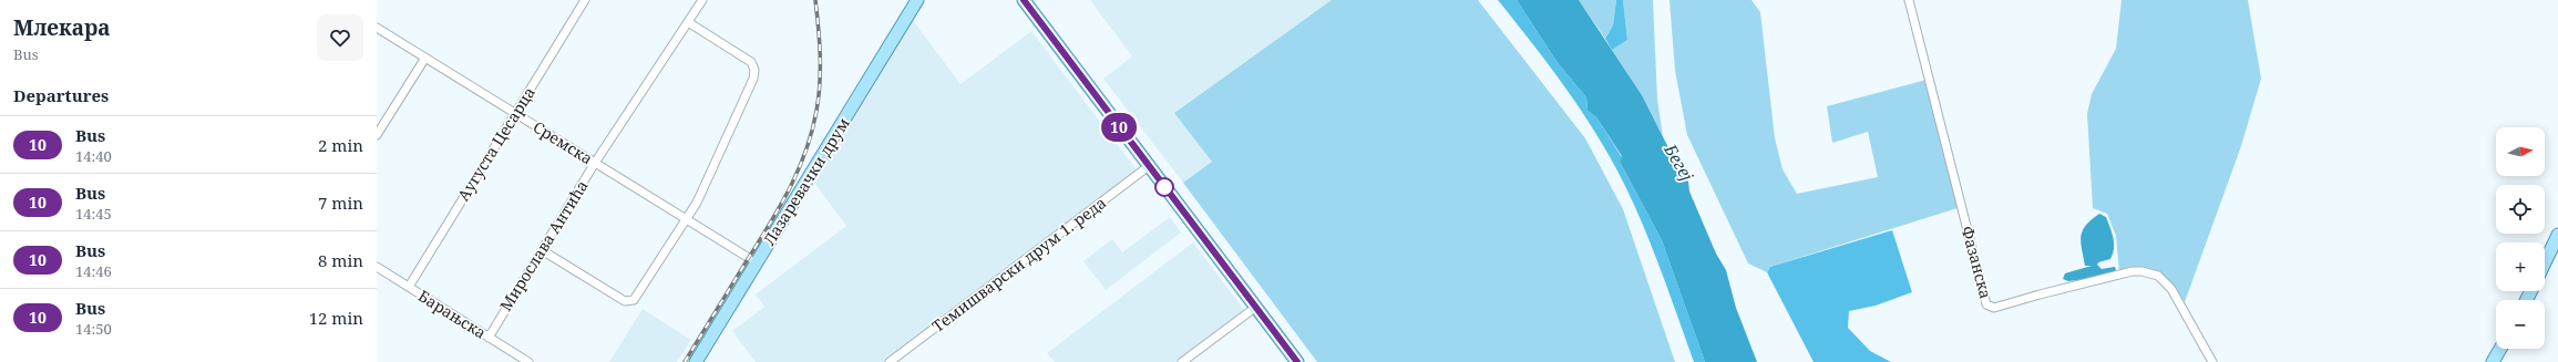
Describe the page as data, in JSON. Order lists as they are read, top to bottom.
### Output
{
  "streets": {
    "main road": ["Лазаревачки друм"],
    "street": [
      "Сремска",
      "Аугуста Цесарца",
      "Мирослава Антића",
      "Фазанска",
      "Темишварски друм 1. реда",
      "Барањска"
    ]
  },
  "crossings": [
    ["Сремска", "Аугуста Цесарца"],
    ["Сремска", "Мирослава Антића"],
    ["Аугуста Цесарца", "Барањска"],
    ["Мирослава Антића", "Барањска"]
  ],
  "water": ["Бегеј"],
  "lines": ["bus line 10"],
  "north": "right",
  "page": {
    "heading": [
      ["Млекара", "Bus"],
      "Departures"
    ],
    "on_map": "10",
    "list": [
      {
        "mark": "10",
        "name": "Bus",
        "note": "14:40",
        "value": "2 min"
      },
      {
        "mark": "10",
        "name": "Bus",
        "note": "14:45",
        "value": "7 min"
      },
      {
        "mark": "10",
        "name": "Bus",
        "note": "14:46",
        "value": "8 min"
      },
      {
        "mark": "10",
        "name": "Bus",
        "note": "14:50",
        "value": "12 min"
      }
    ],
    "map_buttons": ["+", "−"]
  }
}
